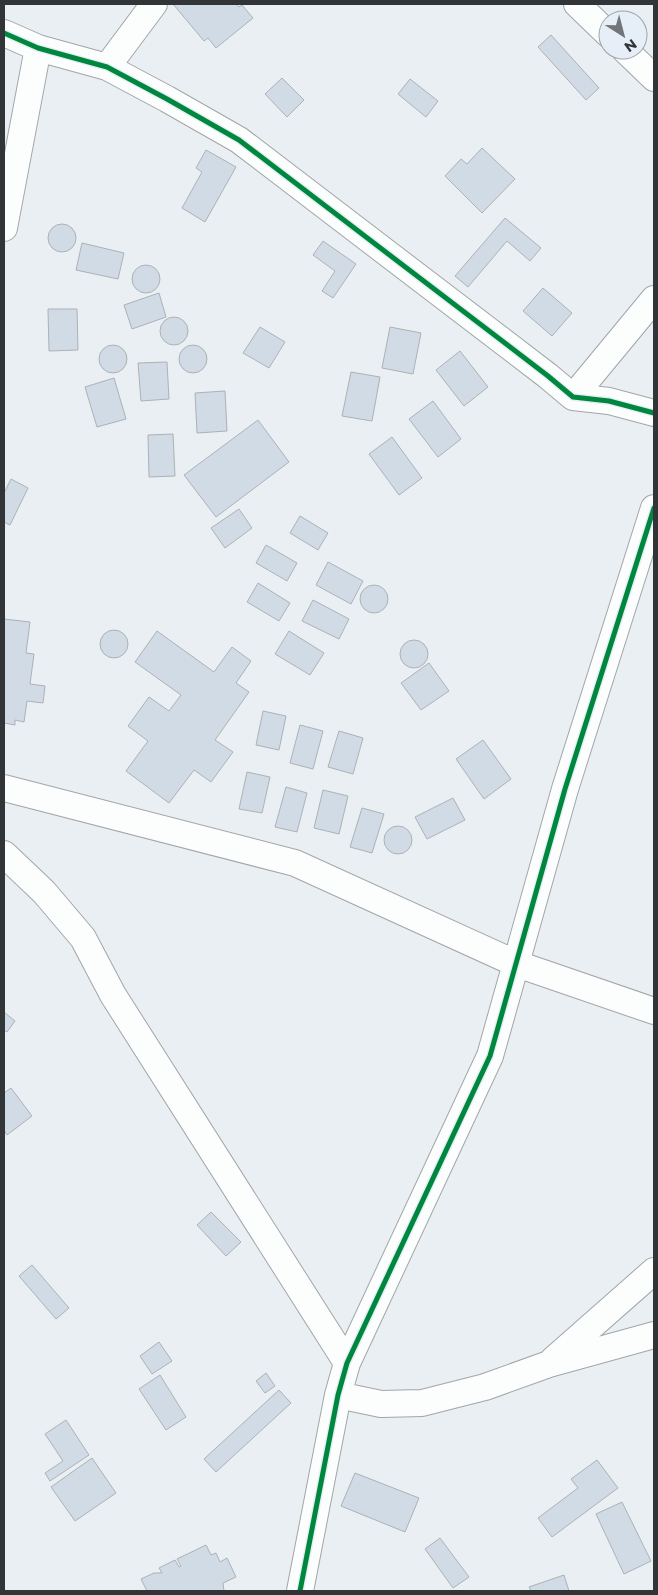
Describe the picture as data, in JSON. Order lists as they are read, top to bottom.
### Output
{
  "north": "bottom right"
}
